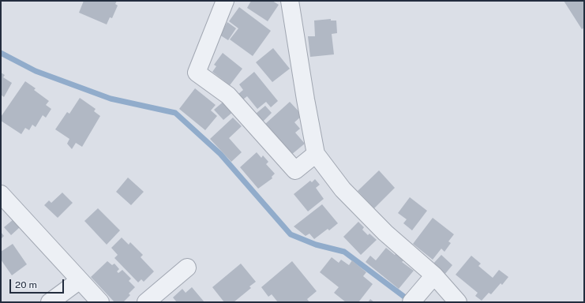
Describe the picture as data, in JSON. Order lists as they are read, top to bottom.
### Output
{
  "scale_bar": "20 m"
}
